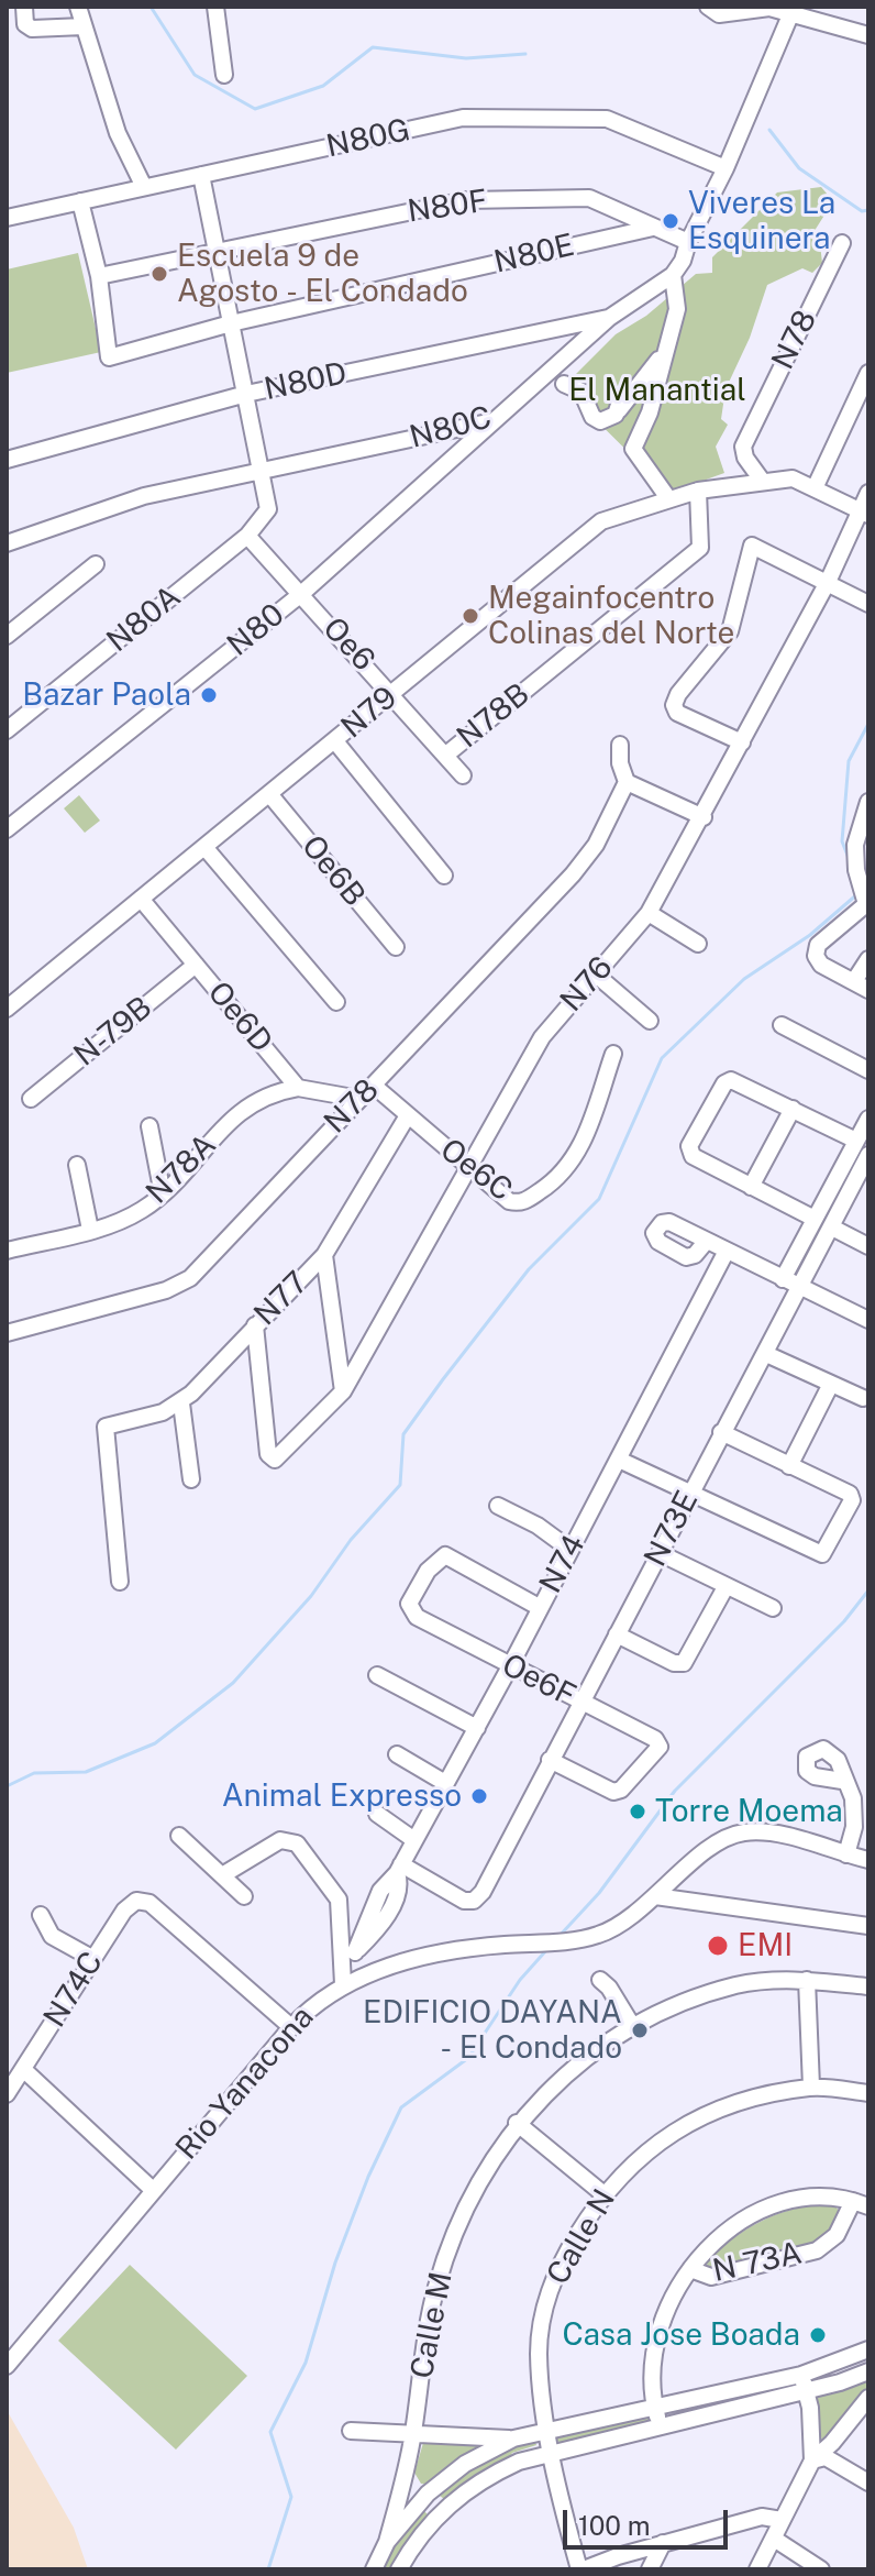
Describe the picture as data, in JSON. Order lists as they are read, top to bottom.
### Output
{
  "streets": {
    "street": [
      "N80G",
      "N80F",
      "N80E",
      "N78",
      "N80D",
      "N80C",
      "N80A",
      "N80",
      "Oe6",
      "N79",
      "N78B",
      "Oe6B",
      "N76",
      "Oe6D",
      "N-79B",
      "N78A",
      "Oe6C",
      "N77",
      "N73E",
      "N74",
      "Oe6F",
      "N74C",
      "Rio Yanacona",
      "Calle N",
      "N 73A",
      "Calle M"
    ]
  },
  "crossings": [
    ["N80F", "N80E"],
    ["N78", "N79"],
    ["N78", "Oe6C"],
    ["N80D", "N80C"],
    ["N80C", "N80A"],
    ["N80C", "N80"],
    ["N80A", "Oe6"],
    ["N80", "Oe6"],
    ["Oe6", "N79"],
    ["Oe6", "N78B"],
    ["N79", "N78B"],
    ["N79", "Oe6B"],
    ["N79", "N76"],
    ["N79", "Oe6D"],
    ["N76", "Oe6C"],
    ["N76", "N77"],
    ["Oe6D", "N-79B"],
    ["Oe6D", "N78A"],
    ["Oe6C", "N77"],
    ["N73E", "N74"],
    ["N73E", "Oe6F"],
    ["N74", "Oe6F"],
    ["N74C", "Rio Yanacona"]
  ],
  "parks": ["El Manantial"],
  "places": [
    "Viveres La Esquinera",
    "Escuela 9 de Agosto - El Condado",
    "Megainfocentro Colinas del Norte",
    "Bazar Paola",
    "Animal Expresso",
    "Torre Moema",
    "EMI",
    "EDIFICIO DAYANA - El Condado",
    "Casa Jose Boada"
  ],
  "scale_bar": "100 m"
}
